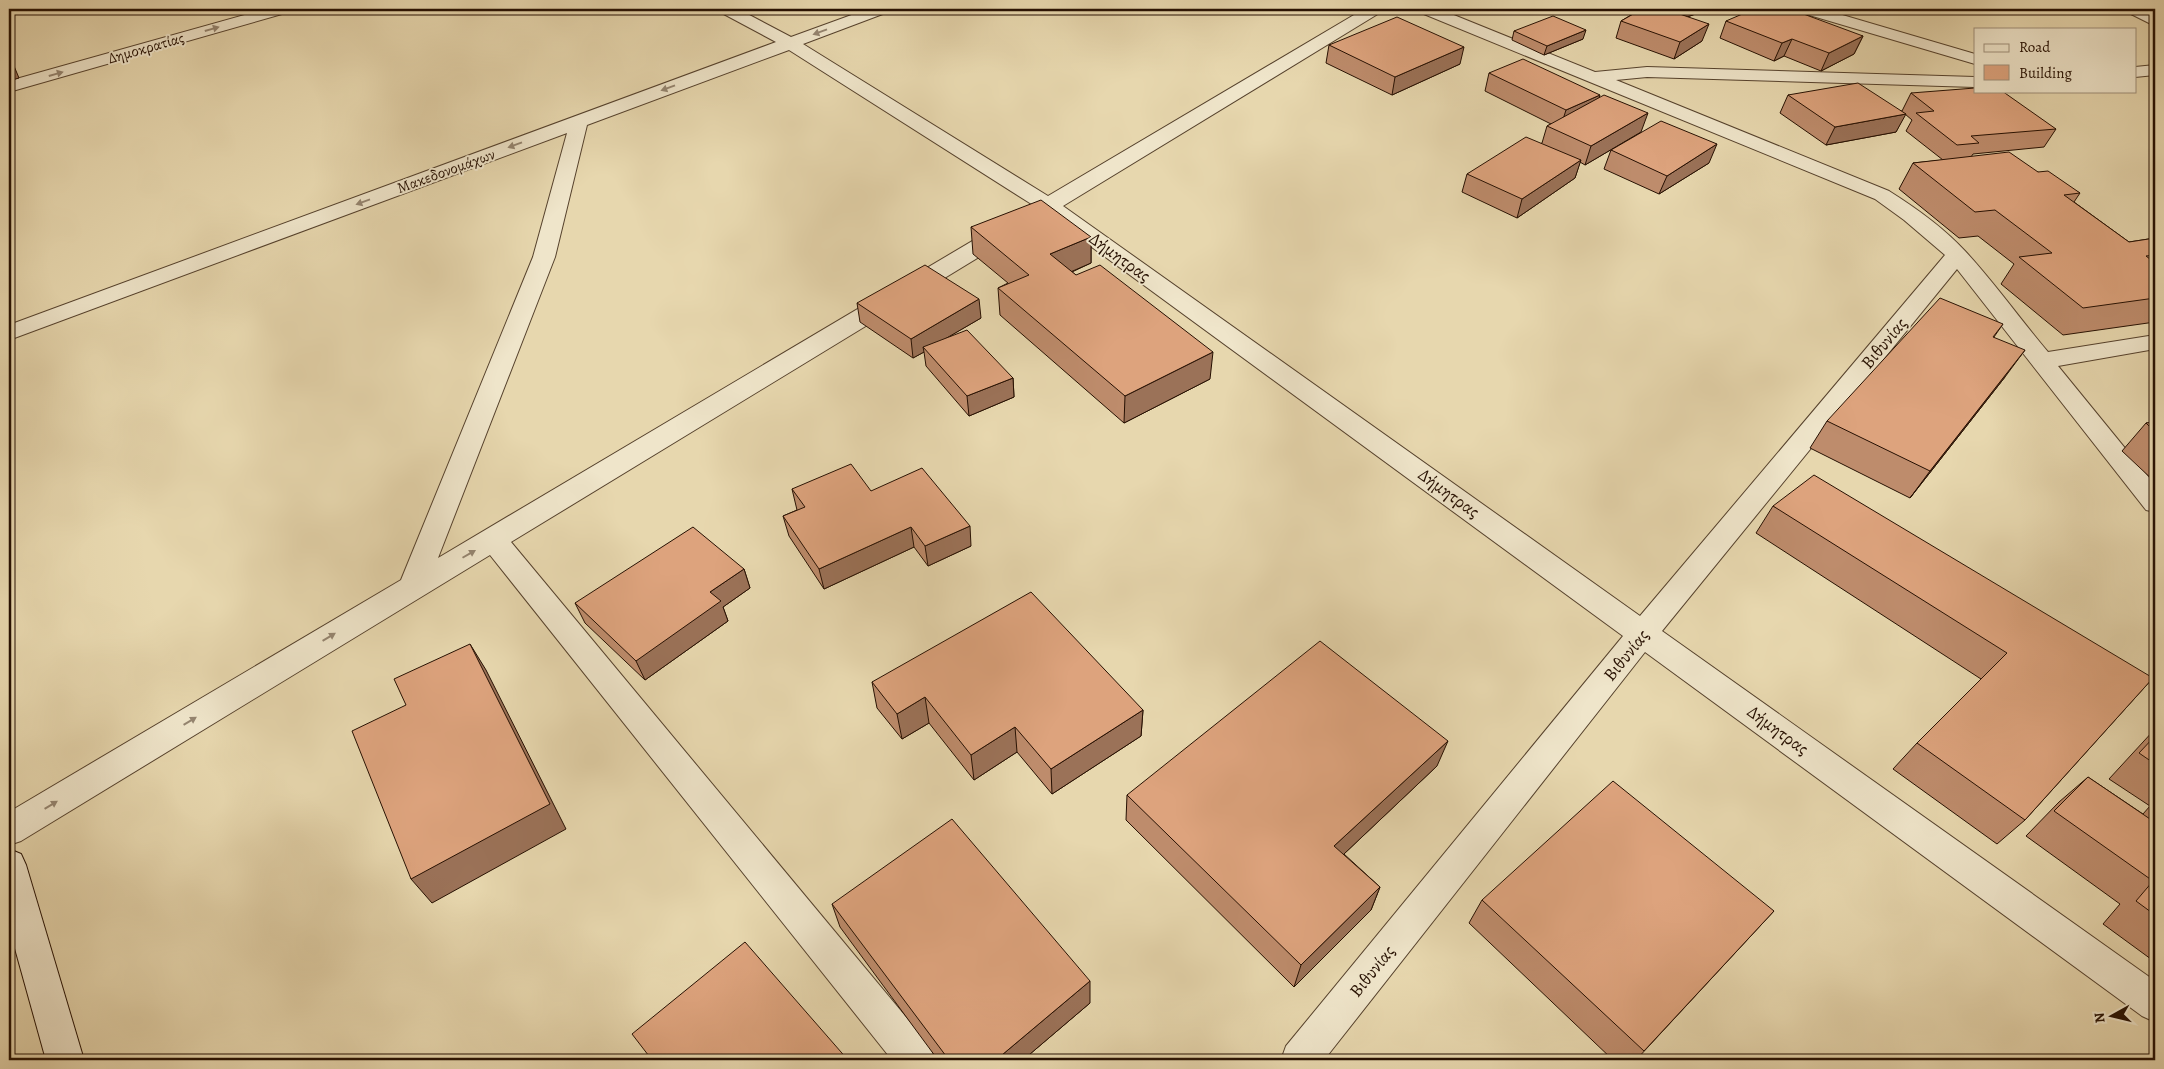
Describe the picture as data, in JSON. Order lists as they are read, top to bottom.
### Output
{
  "streets": {
    "street": [
      "Δημοκρατίας",
      "Μακεδονομάχων",
      "Δήμητρας",
      "Βιθυνίας"
    ]
  },
  "crossings": [
    ["Μακεδονομάχων", "Δήμητρας"],
    ["Δήμητρας", "Βιθυνίας"]
  ],
  "one_way": ["Δημοκρατίας", "Μακεδονομάχων"],
  "legend": ["Road", "Building"],
  "north": "left"
}
